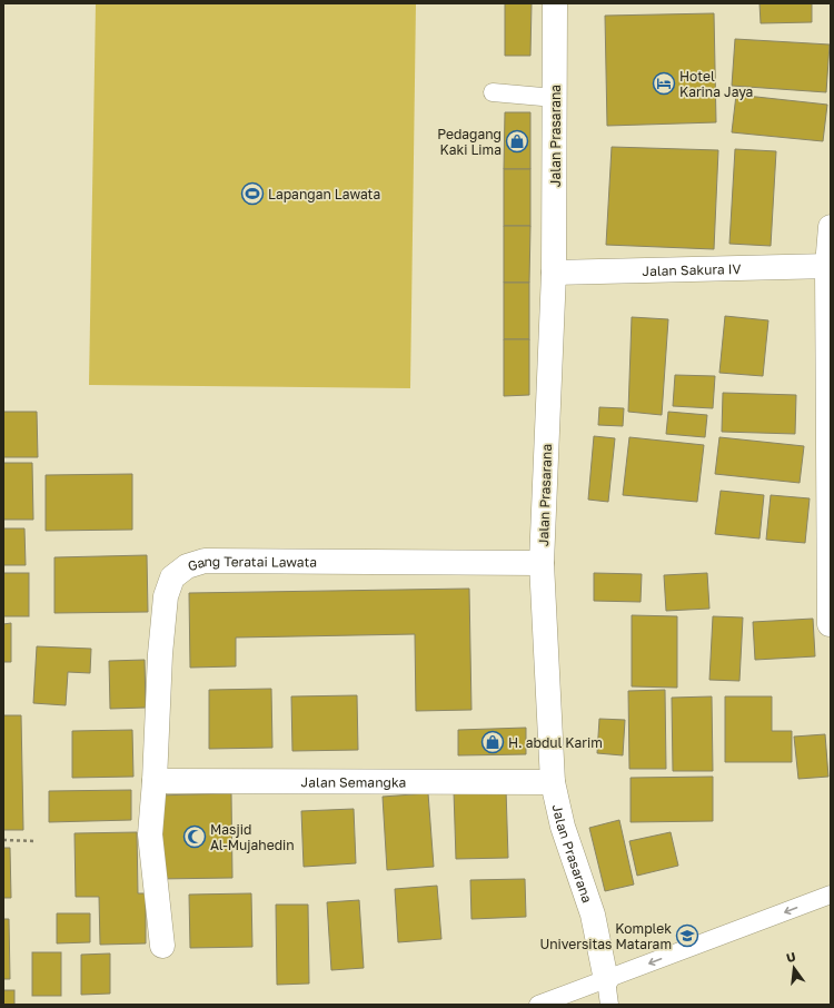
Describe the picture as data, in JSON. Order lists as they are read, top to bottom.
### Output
{
  "streets": {
    "street": [
      "Jalan Prasarana",
      "Jalan Sakura IV",
      "Gang Teratai Lawata",
      "Jalan Semangka"
    ]
  },
  "crossings": [
    ["Jalan Prasarana", "Jalan Sakura IV"],
    ["Jalan Prasarana", "Gang Teratai Lawata"],
    ["Jalan Prasarana", "Jalan Semangka"],
    ["Gang Teratai Lawata", "Jalan Semangka"]
  ],
  "places": {
    "hotel": ["Hotel Karina Jaya"],
    "shop": ["Pedagang Kaki Lima", "H. abdul Karim"],
    "sports": ["Lapangan Lawata"],
    "mosque": ["Masjid Al-Mujahedin"],
    "school or university": ["Komplek Universitas Mataram"]
  },
  "north": "top"
}
